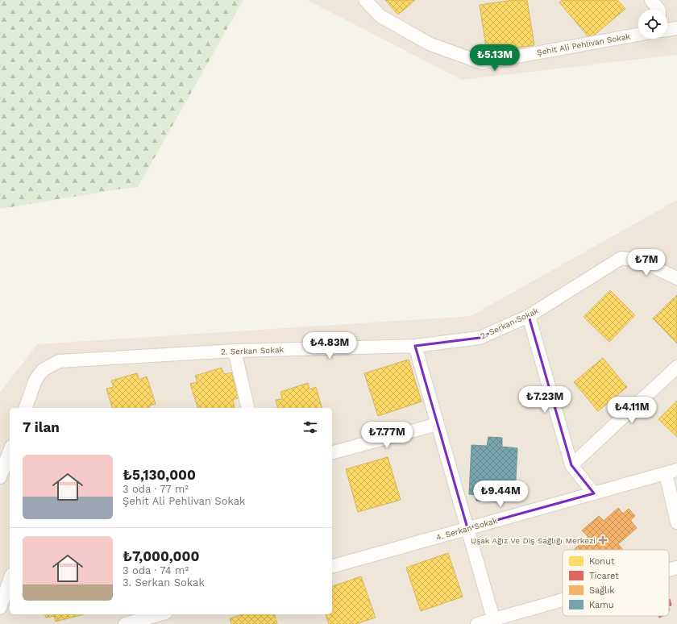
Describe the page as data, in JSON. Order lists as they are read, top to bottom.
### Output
{
  "streets": {
    "street": ["Şehit Ali Pehlivan Sokak", "2. Serkan Sokak", "4. Serkan Sokak"]
  },
  "places": {
    "health": ["Uşak Ağız Ve Diş Sağlığı Merkezi"]
  },
  "legend": [
    "Konut",
    "Ticaret",
    "Sağlık",
    "Kamu"
  ],
  "page": {
    "price": [
      "₺5.13M",
      "₺7M",
      "₺4.83M",
      "₺7.23M",
      "₺4.11M",
      "₺7.77M",
      "₺9.44M"
    ],
    "heading": "7 ilan",
    "list": [
      {
        "name": "₺5,130,000",
        "note": "3 oda · 77 m² · Şehit Ali Pehlivan Sokak"
      },
      {
        "name": "₺7,000,000",
        "note": "3 oda · 74 m² · 3. Serkan Sokak"
      }
    ]
  }
}
